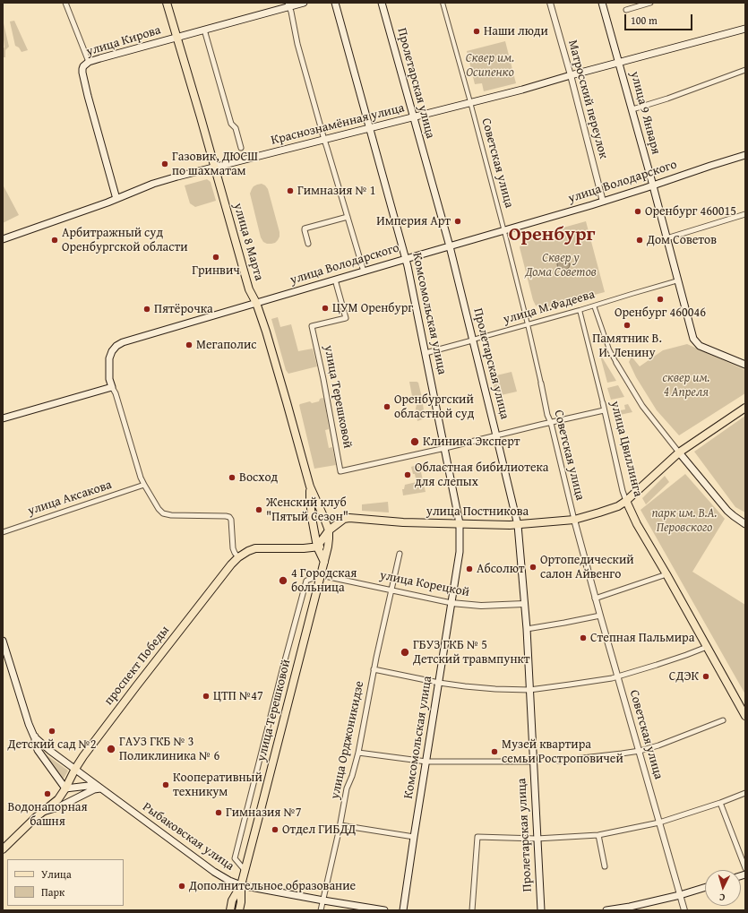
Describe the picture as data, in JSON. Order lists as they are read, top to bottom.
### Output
{
  "streets": {
    "main road": [
      "улица Кирова",
      "Пролетарская улица",
      "улица 9 Января",
      "Краснознамённая улица",
      "улица Володарского",
      "улица 8 Марта",
      "Комсомольская улица",
      "улица Терешковой",
      "улица Цвиллинга",
      "улица Постникова",
      "проспект Победы",
      "Рыбаковская улица"
    ],
    "street": [
      "Матросский переулок",
      "Советская улица",
      "улица М.Фадеева",
      "улица Аксакова",
      "улица Корецкой",
      "улица Орджоникидзе"
    ]
  },
  "crossings": [
    ["улица Кирова", "Краснознамённая улица"],
    ["улица Кирова", "улица 8 Марта"],
    ["Пролетарская улица", "Краснознамённая улица"],
    ["Пролетарская улица", "улица Володарского"],
    ["Пролетарская улица", "улица М.Фадеева"],
    ["Пролетарская улица", "улица Постникова"],
    ["Пролетарская улица", "улица Корецкой"],
    ["Матросский переулок", "Краснознамённая улица"],
    ["Матросский переулок", "улица Володарского"],
    ["улица 9 Января", "Краснознамённая улица"],
    ["улица 9 Января", "улица Володарского"],
    ["улица 9 Января", "улица М.Фадеева"],
    ["Краснознамённая улица", "Советская улица"],
    ["Краснознамённая улица", "улица 8 Марта"],
    ["Краснознамённая улица", "Комсомольская улица"],
    ["Советская улица", "улица Володарского"],
    ["Советская улица", "улица М.Фадеева"],
    ["Советская улица", "улица Постникова"],
    ["улица Володарского", "улица 8 Марта"],
    ["улица Володарского", "Комсомольская улица"],
    ["улица Володарского", "улица Терешковой"],
    ["улица 8 Марта", "улица Терешковой"],
    ["улица 8 Марта", "улица Постникова"],
    ["улица 8 Марта", "проспект Победы"],
    ["улица М.Фадеева", "Комсомольская улица"],
    ["улица М.Фадеева", "улица Цвиллинга"],
    ["Комсомольская улица", "улица Терешковой"],
    ["Комсомольская улица", "улица Постникова"],
    ["Комсомольская улица", "улица Корецкой"],
    ["улица Терешковой", "улица Постникова"],
    ["улица Терешковой", "улица Корецкой"],
    ["улица Терешковой", "проспект Победы"],
    ["улица Терешковой", "Рыбаковская улица"],
    ["улица Цвиллинга", "улица Постникова"],
    ["улица Корецкой", "улица Орджоникидзе"],
    ["проспект Победы", "Рыбаковская улица"],
    ["улица Орджоникидзе", "Рыбаковская улица"]
  ],
  "districts": ["Оренбург"],
  "parks": [
    "Сквер им. Осипенко",
    "Сквер у Дома Советов",
    "сквер им. 4 Апреля",
    "парк им. В.А. Перовского"
  ],
  "places": [
    "Наши люди",
    "Газовик, ДЮСШ по шахматам",
    "Гимназия № 1",
    "Оренбург 460015",
    "Империя Арт",
    "Арбитражный суд Оренбургской области",
    "Дом Советов",
    "Гринвич",
    "Оренбург 460046",
    "ЦУМ Оренбург",
    "Пятёрочка",
    "Памятник В. И. Ленину",
    "Мегаполис",
    "Оренбургский областной суд",
    "Клиника Эксперт",
    "Областная бибилиотека для слепых",
    "Восход",
    "Женский клуб \"Пятый Сезон\"",
    "Ортопедический салон Айвенго",
    "Абсолют",
    "4 Городская больница",
    "Степная Пальмира",
    "ГБУЗ ГКБ № 5 Детский травмпункт",
    "СДЭК",
    "ЦТП №47",
    "Детский сад №2",
    "ГАУЗ ГКБ № 3 Поликлиника № 6",
    "Музей квартира семьи Ростроповичей",
    "Кооперативный техникум",
    "Водонапорная башня",
    "Гимназия №7",
    "Отдел ГИБДД",
    "Дополнительное образование"
  ],
  "legend": ["Улица", "Парк"],
  "scale_bar": "100 m",
  "north": "bottom"
}
